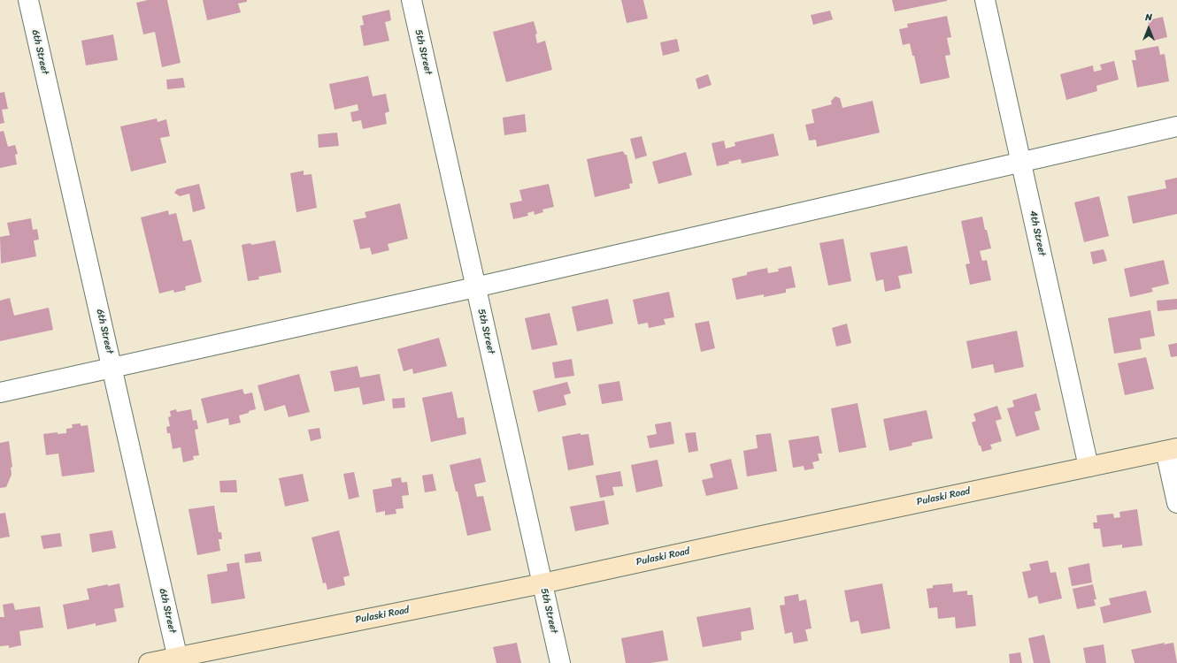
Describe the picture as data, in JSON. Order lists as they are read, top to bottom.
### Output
{
  "streets": {
    "main road": ["Pulaski Road"],
    "street": ["6th Street", "5th Street", "4th Street"]
  },
  "crossings": [
    ["6th Street", "Pulaski Road"],
    ["5th Street", "Pulaski Road"],
    ["4th Street", "Pulaski Road"]
  ],
  "north": "top"
}
